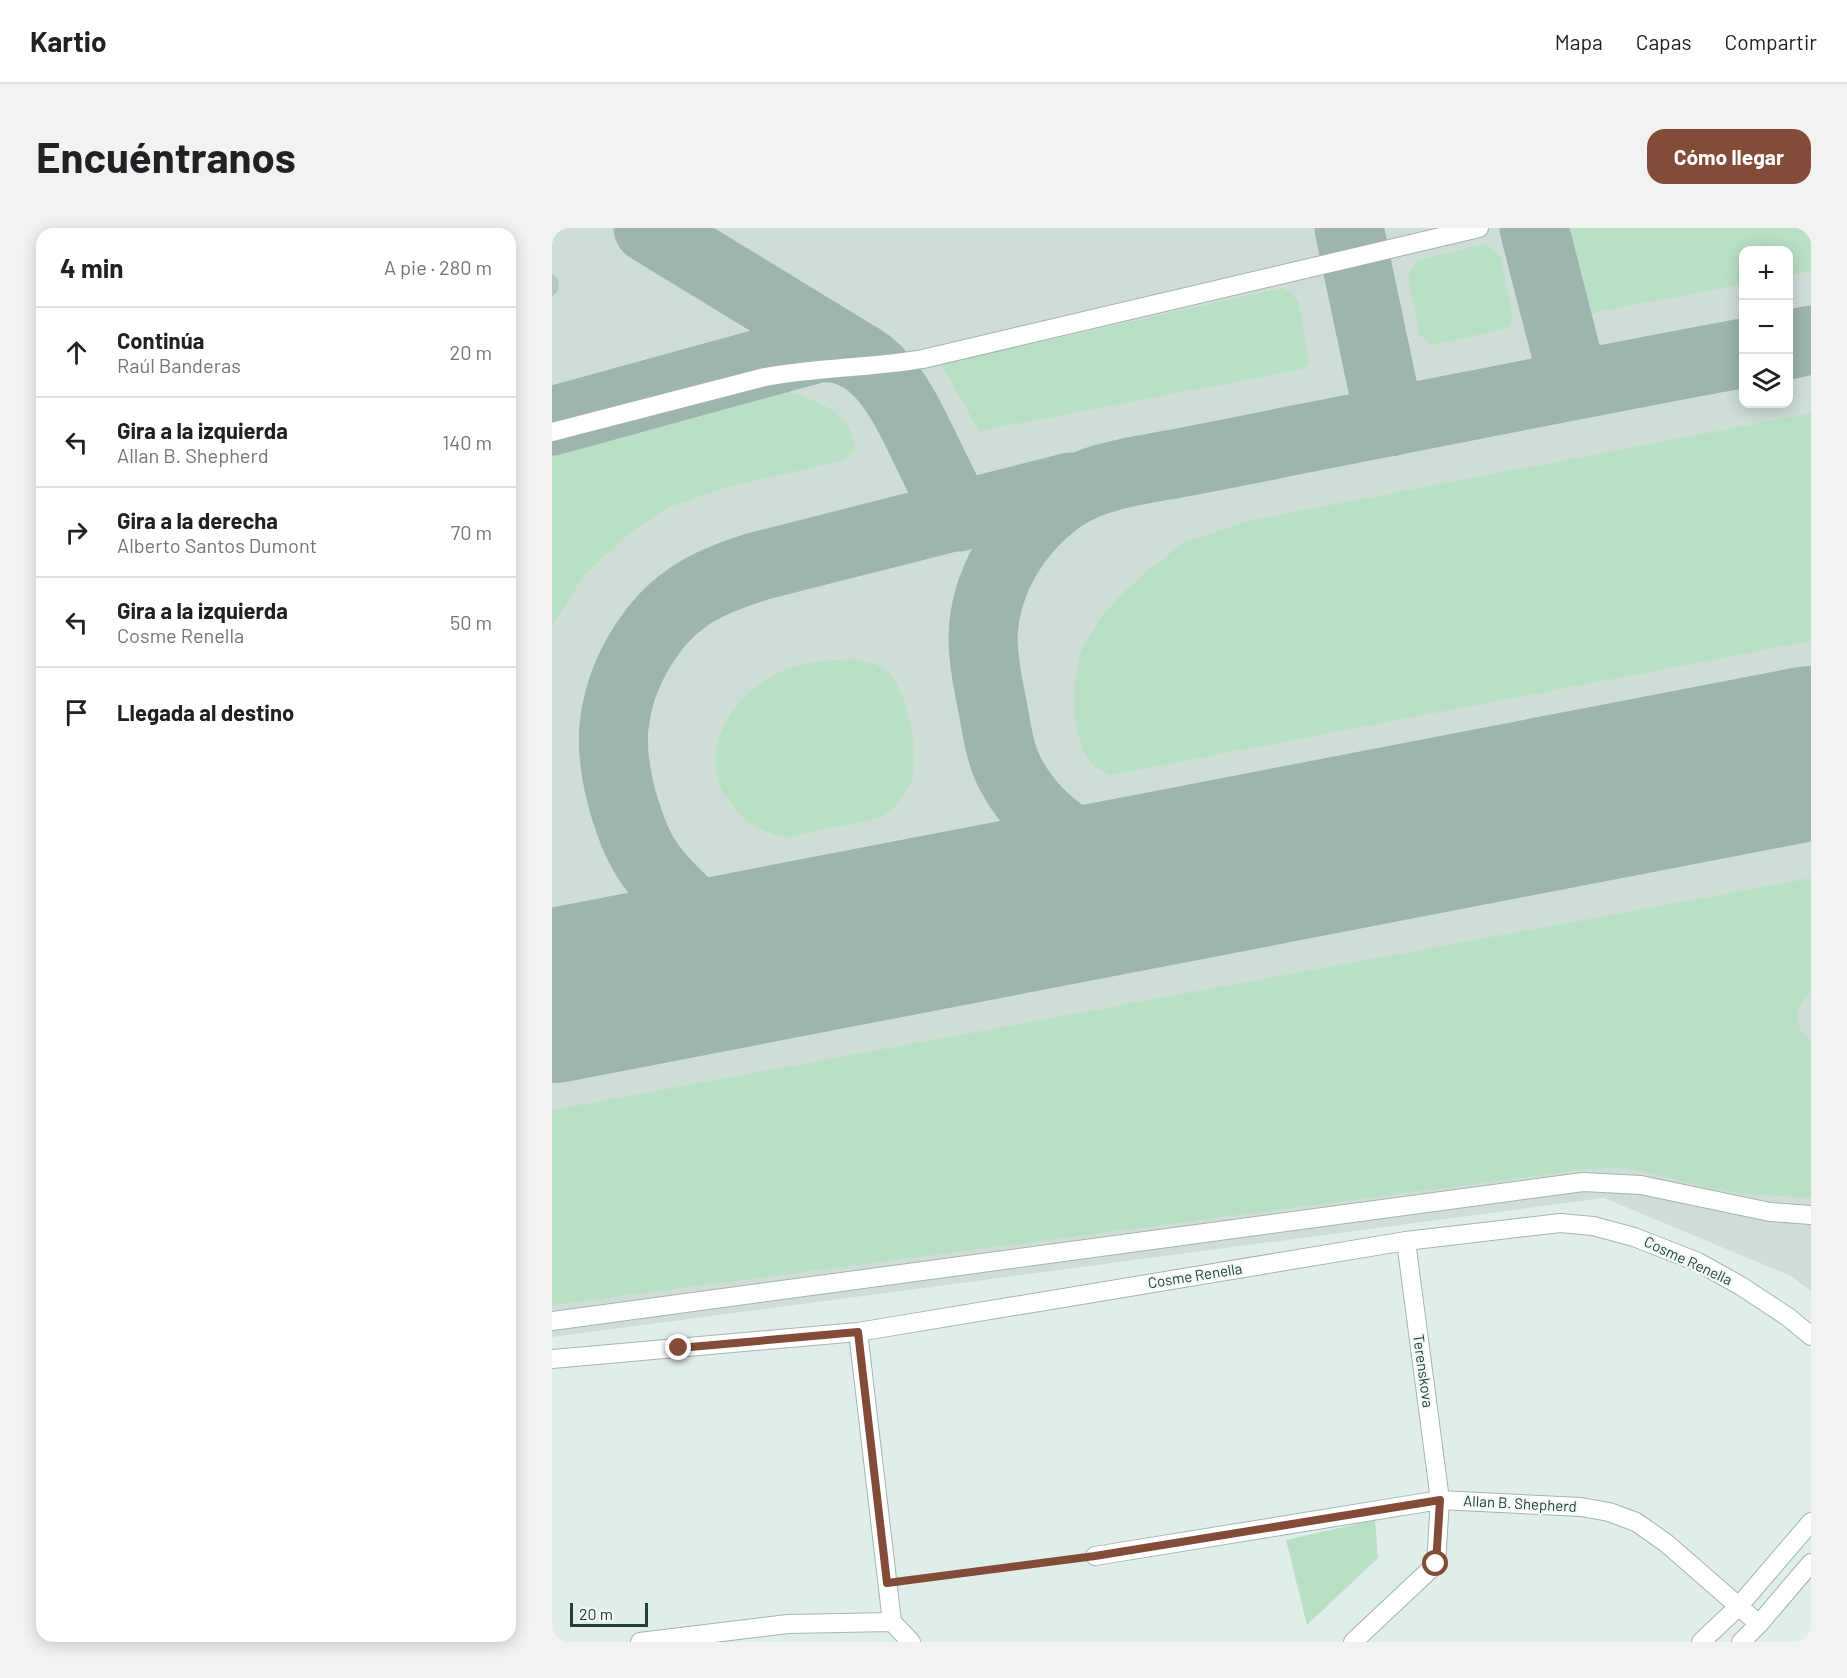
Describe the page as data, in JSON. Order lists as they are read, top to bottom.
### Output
{
  "streets": {
    "street": ["Cosme Renella", "Terenskova", "Allan B. Shepherd"]
  },
  "crossings": [
    ["Cosme Renella", "Terenskova"],
    ["Terenskova", "Allan B. Shepherd"]
  ],
  "scale_bar": "20 m",
  "page": {
    "header": "Kartio",
    "nav": ["Mapa", "Capas", "Compartir"],
    "buttons": "Cómo llegar",
    "title": "Encuéntranos",
    "heading": ["4 min", "A pie · 280 m"],
    "map_buttons": ["+", "−"],
    "list": [
      ["Continúa", "Raúl Banderas", "20 m"],
      ["Gira a la izquierda", "Allan B. Shepherd", "140 m"],
      ["Gira a la derecha", "Alberto Santos Dumont", "70 m"],
      ["Gira a la izquierda", "Cosme Renella", "50 m"],
      "Llegada al destino"
    ],
    "scale": "20 m"
  }
}
